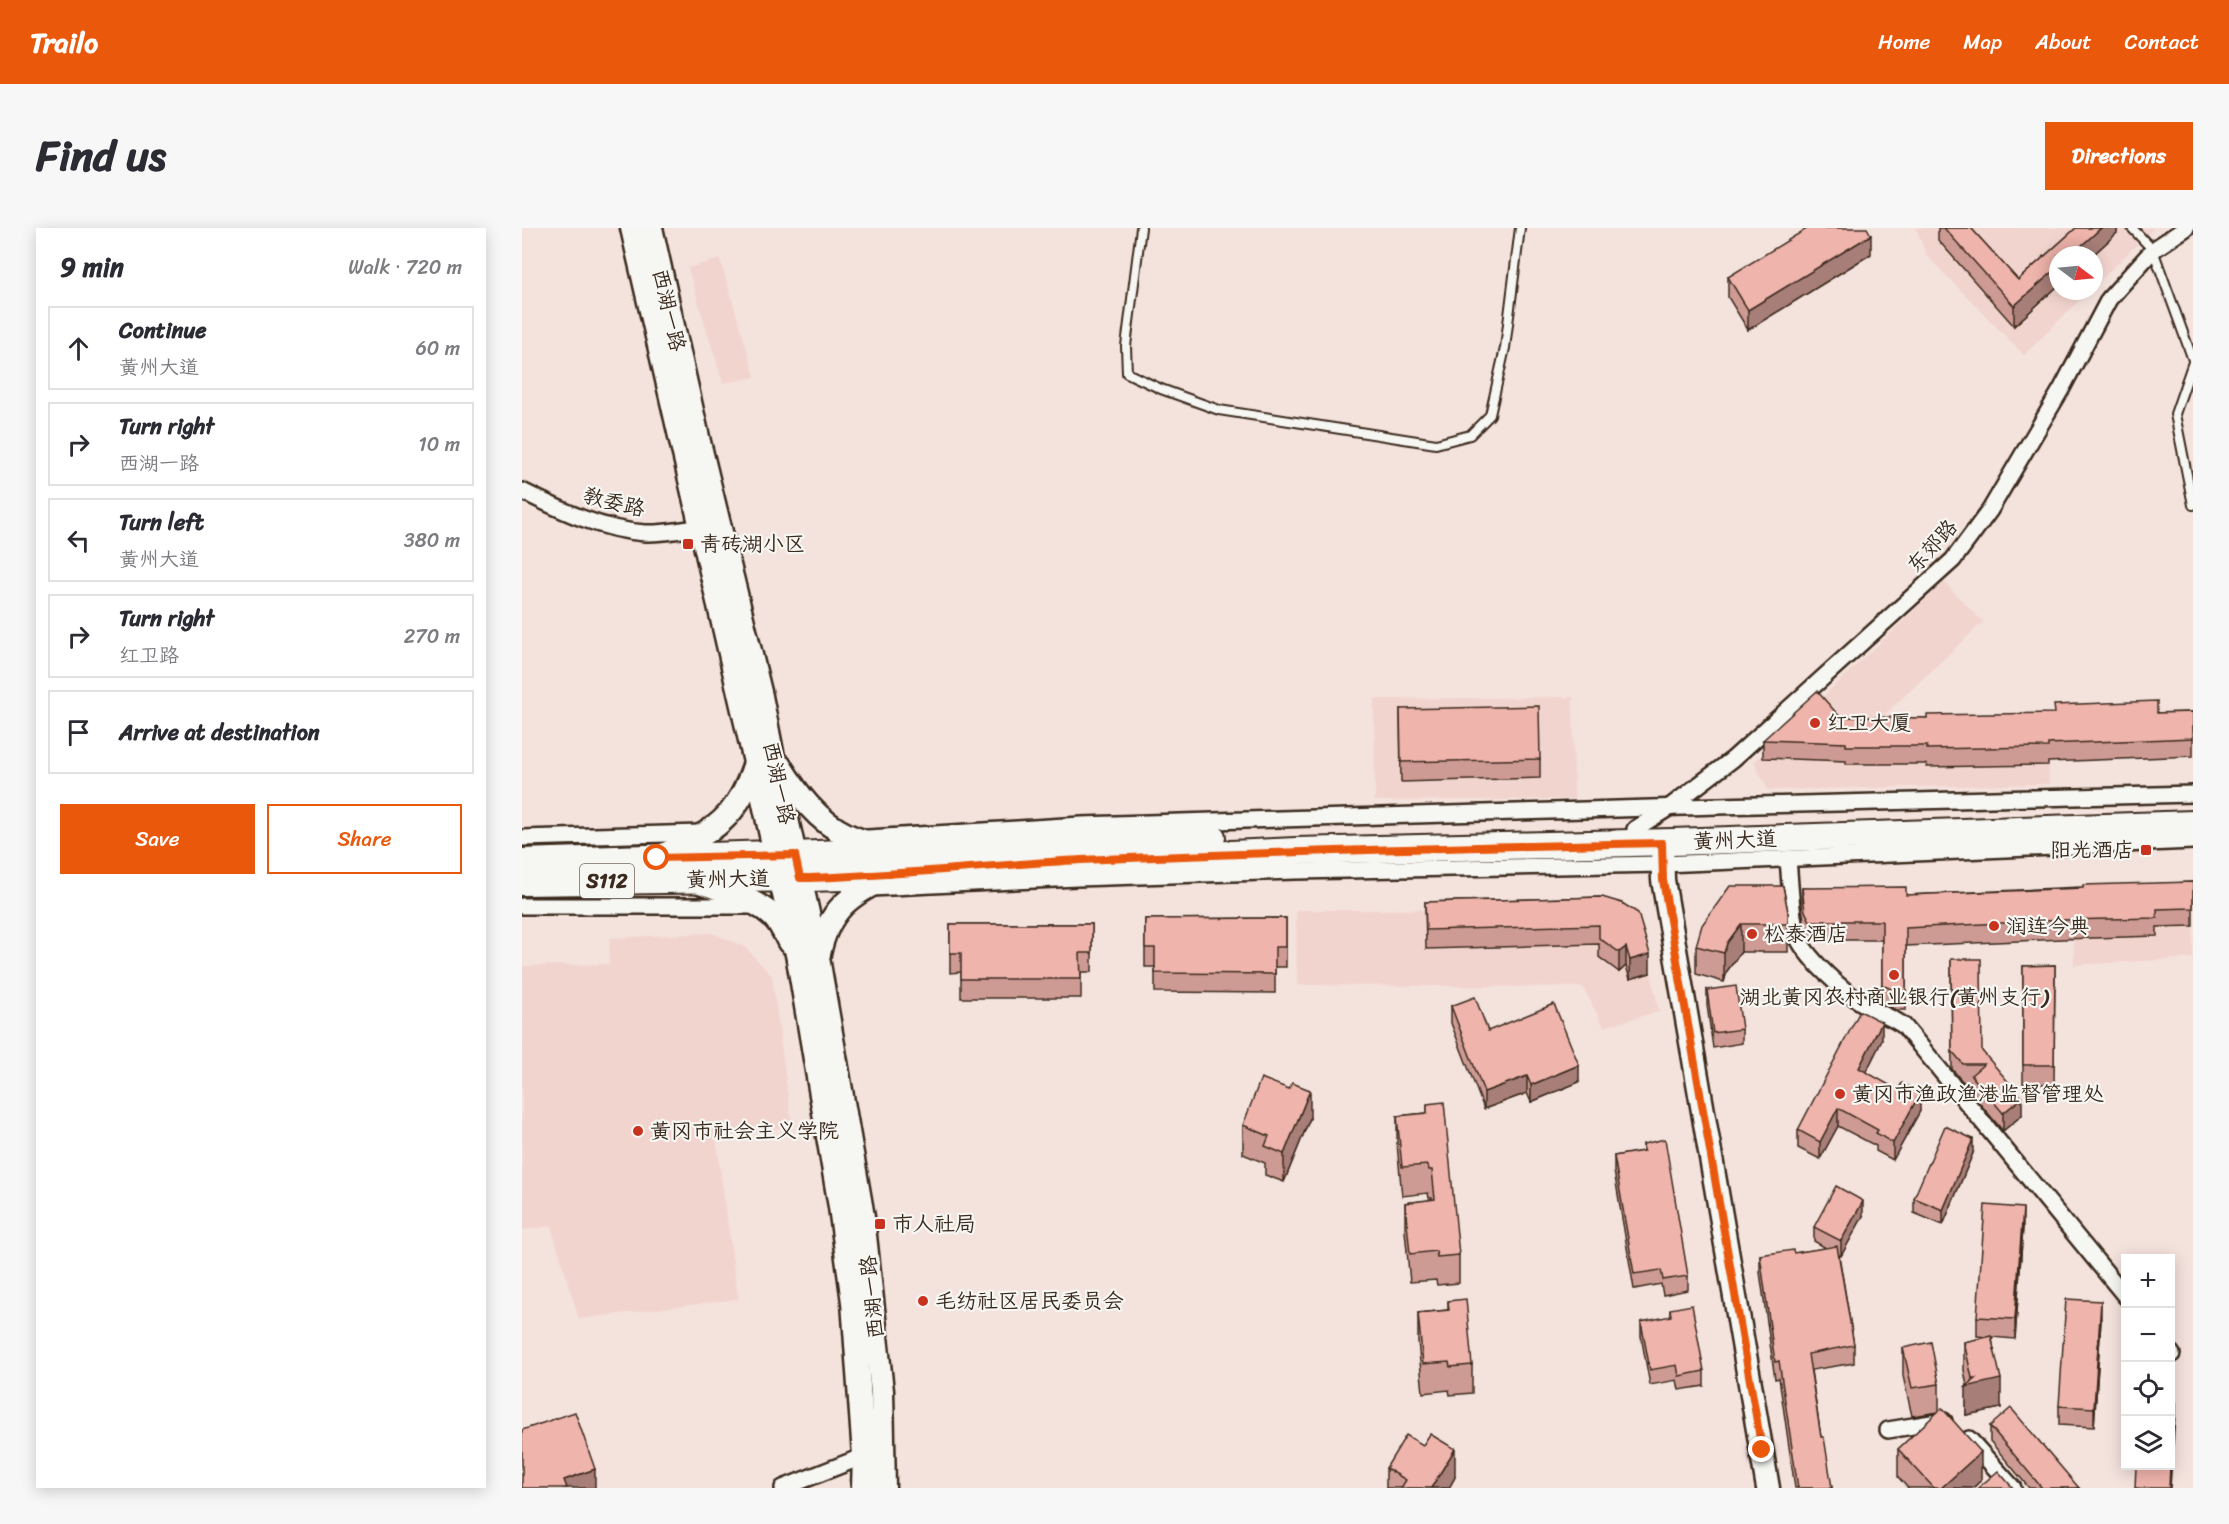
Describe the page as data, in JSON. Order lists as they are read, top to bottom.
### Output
{
  "streets": {
    "main road": ["西湖一路", "黄州大道", "S112"],
    "street": ["教委路", "东郊路"]
  },
  "crossings": [
    ["西湖一路", "教委路"],
    ["西湖一路", "黄州大道"],
    ["东郊路", "黄州大道"]
  ],
  "places": {
    "transit": ["青砖湖小区", "阳光酒店", "市人社局"],
    "other": [
      "红卫大厦",
      "润连今典",
      "松泰酒店",
      "湖北黄冈农村商业银行(黄州支行)",
      "黄冈市渔政渔港监督管理处",
      "黄冈市社会主义学院",
      "毛纺社区居民委员会"
    ]
  },
  "north": "right",
  "page": {
    "header": "Trailo",
    "nav": [
      "Home",
      "Map",
      "About",
      "Contact"
    ],
    "title": "Find us",
    "buttons": [
      "Directions",
      ["Save", "Share"]
    ],
    "heading": ["9 min", "Walk · 720 m"],
    "list": [
      ["Continue", "黄州大道", "60 m"],
      ["Turn right", "西湖一路", "10 m"],
      ["Turn left", "黄州大道", "380 m"],
      ["Turn right", "红卫路", "270 m"],
      "Arrive at destination"
    ],
    "map_buttons": ["+", "−"]
  }
}
